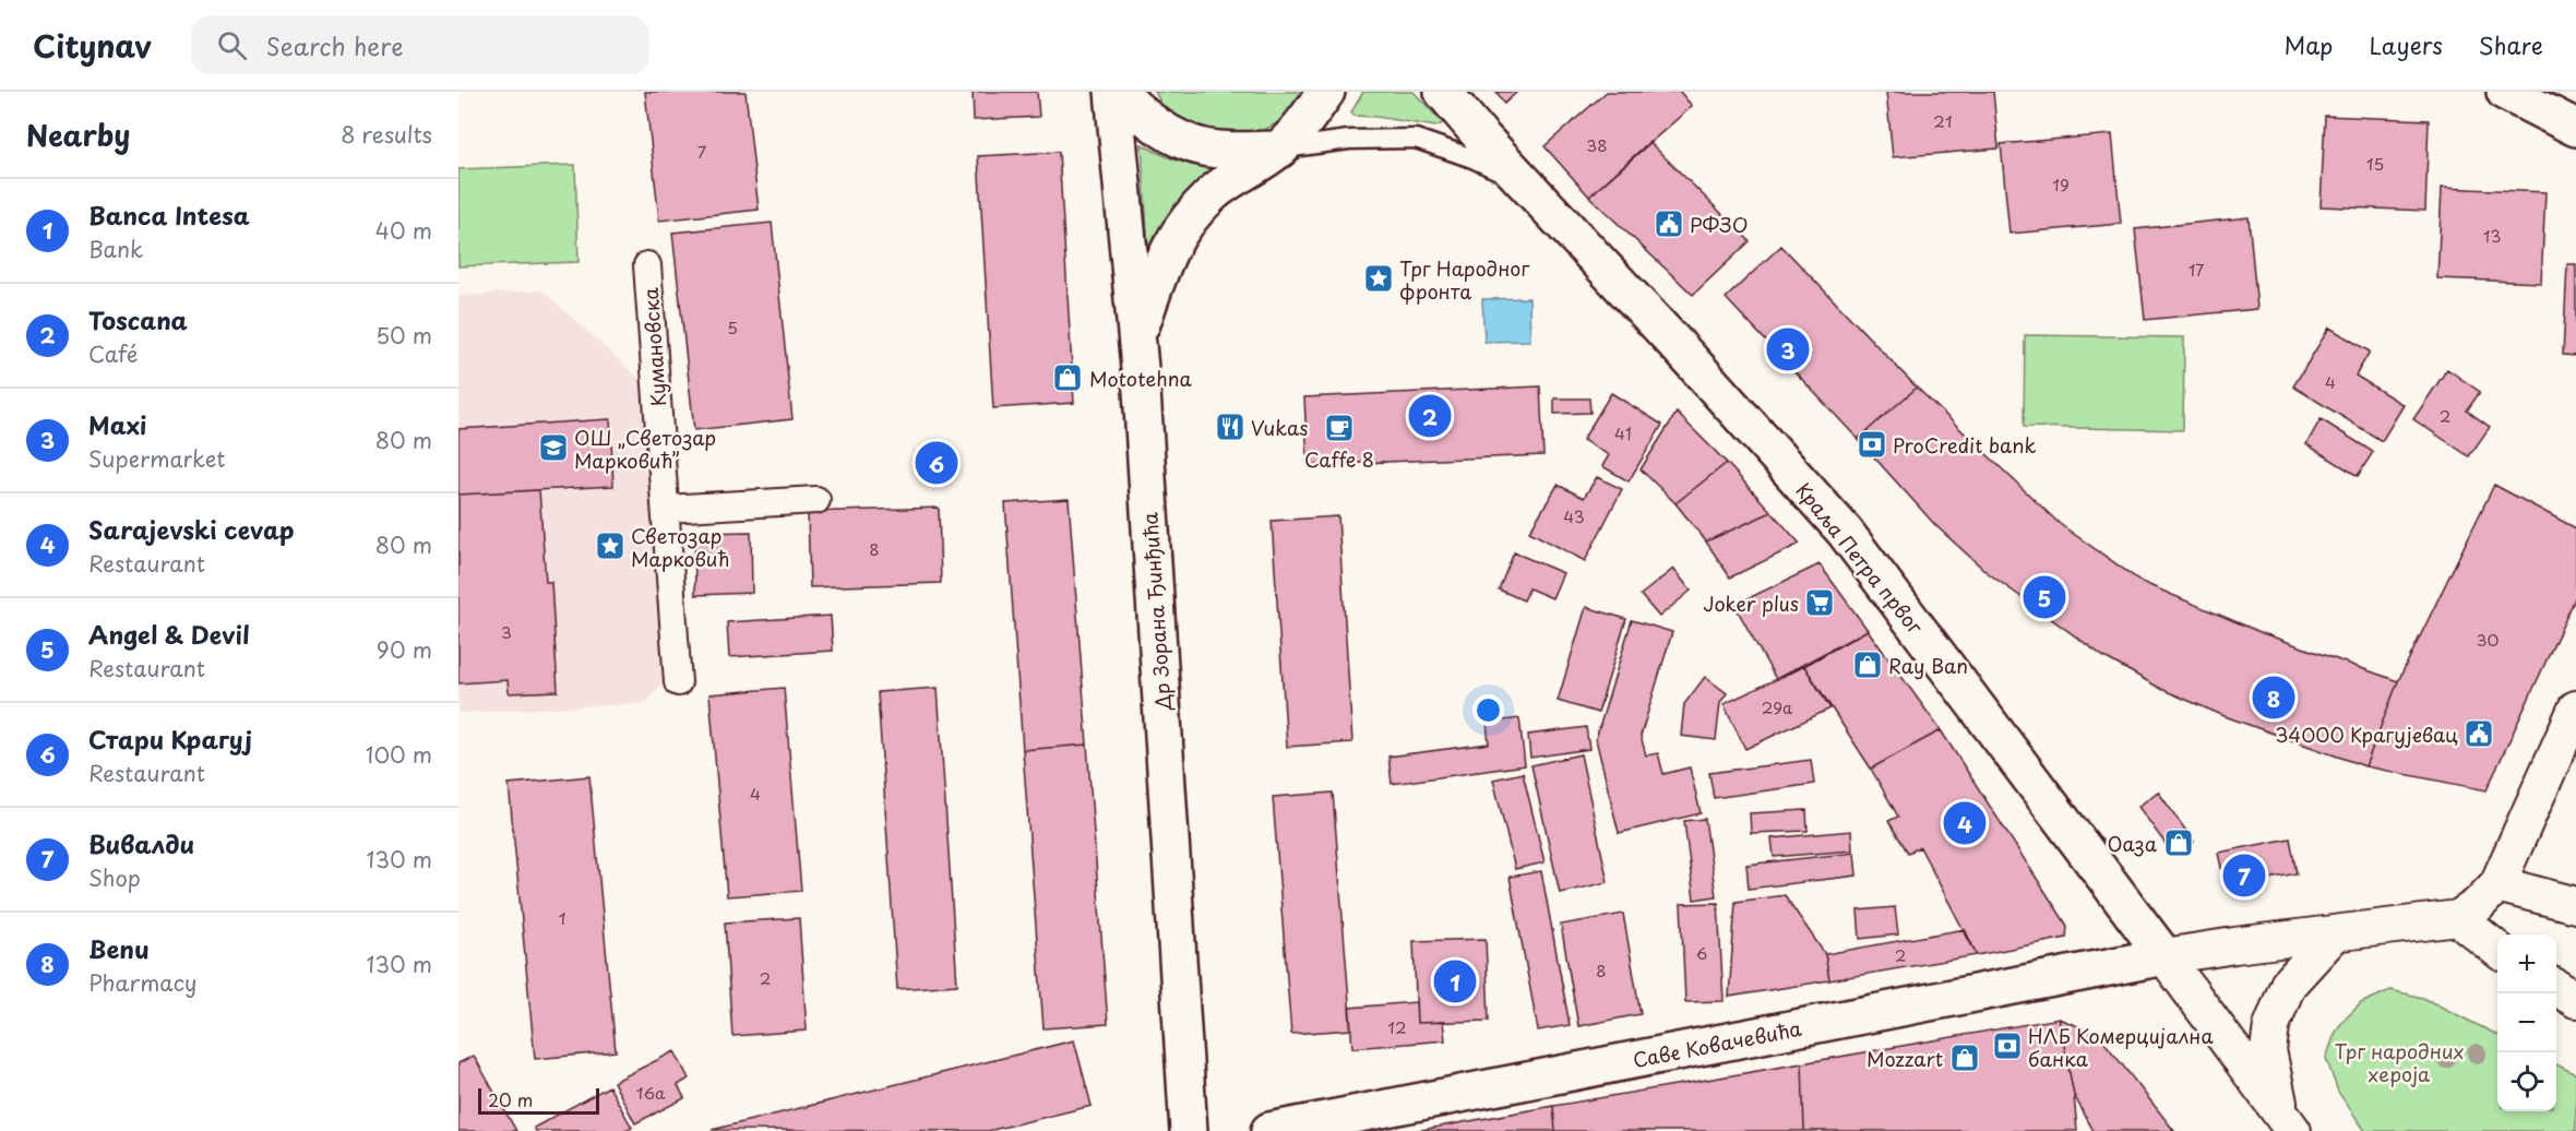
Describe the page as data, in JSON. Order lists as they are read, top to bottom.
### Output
{
  "streets": {
    "street": [
      "Кумановска",
      "Краља Петра првог",
      "Др Зорана Ђинђића",
      "Саве Ковачевића"
    ]
  },
  "crossings": [
    ["Краља Петра првог", "Саве Ковачевића"]
  ],
  "parks": ["Трг народних хероја"],
  "places": {
    "public building": ["РФЗО", "34000 Крагујевац"],
    "place": ["Трг Народног фронта", "Светозар Марковић"],
    "shop": [
      "Mototehna",
      "Ray Ban",
      "Оаза",
      "Mozzart"
    ],
    "restaurant": ["Vukas"],
    "cafe": ["Caffe 8"],
    "bank": ["ProCredit bank", "НЛБ Комерцијална банка"],
    "school or university": ["ОШ „Светозар Марковић”"],
    "supermarket": ["Joker plus"]
  },
  "house_numbers": [
    "21",
    "38",
    "7",
    "15",
    "19",
    "13",
    "17",
    "5",
    "4",
    "2",
    "41",
    "43",
    "8",
    "3",
    "30",
    "29a",
    "4",
    "1",
    "6",
    "2",
    "8",
    "2",
    "12",
    "16a"
  ],
  "scale_bar": "20 m",
  "page": {
    "header": "Citynav",
    "search": "Search here",
    "nav": ["Map", "Layers", "Share"],
    "heading": ["Nearby", "8 results"],
    "list": [
      {
        "mark": "1",
        "name": "Banca Intesa",
        "note": "Bank",
        "value": "40 m"
      },
      {
        "mark": "2",
        "name": "Toscana",
        "note": "Café",
        "value": "50 m"
      },
      {
        "mark": "3",
        "name": "Maxi",
        "note": "Supermarket",
        "value": "80 m"
      },
      {
        "mark": "4",
        "name": "Sarajevski cevap",
        "note": "Restaurant",
        "value": "80 m"
      },
      {
        "mark": "5",
        "name": "Angel & Devil",
        "note": "Restaurant",
        "value": "90 m"
      },
      {
        "mark": "6",
        "name": "Стари Крагуј",
        "note": "Restaurant",
        "value": "100 m"
      },
      {
        "mark": "7",
        "name": "Вивалди",
        "note": "Shop",
        "value": "130 m"
      },
      {
        "mark": "8",
        "name": "Benu",
        "note": "Pharmacy",
        "value": "130 m"
      }
    ],
    "pins": [
      "3",
      "2",
      "6",
      "5",
      "8",
      "4",
      "7",
      "1"
    ],
    "map_buttons": ["+", "−"],
    "scale": "20 m"
  }
}
